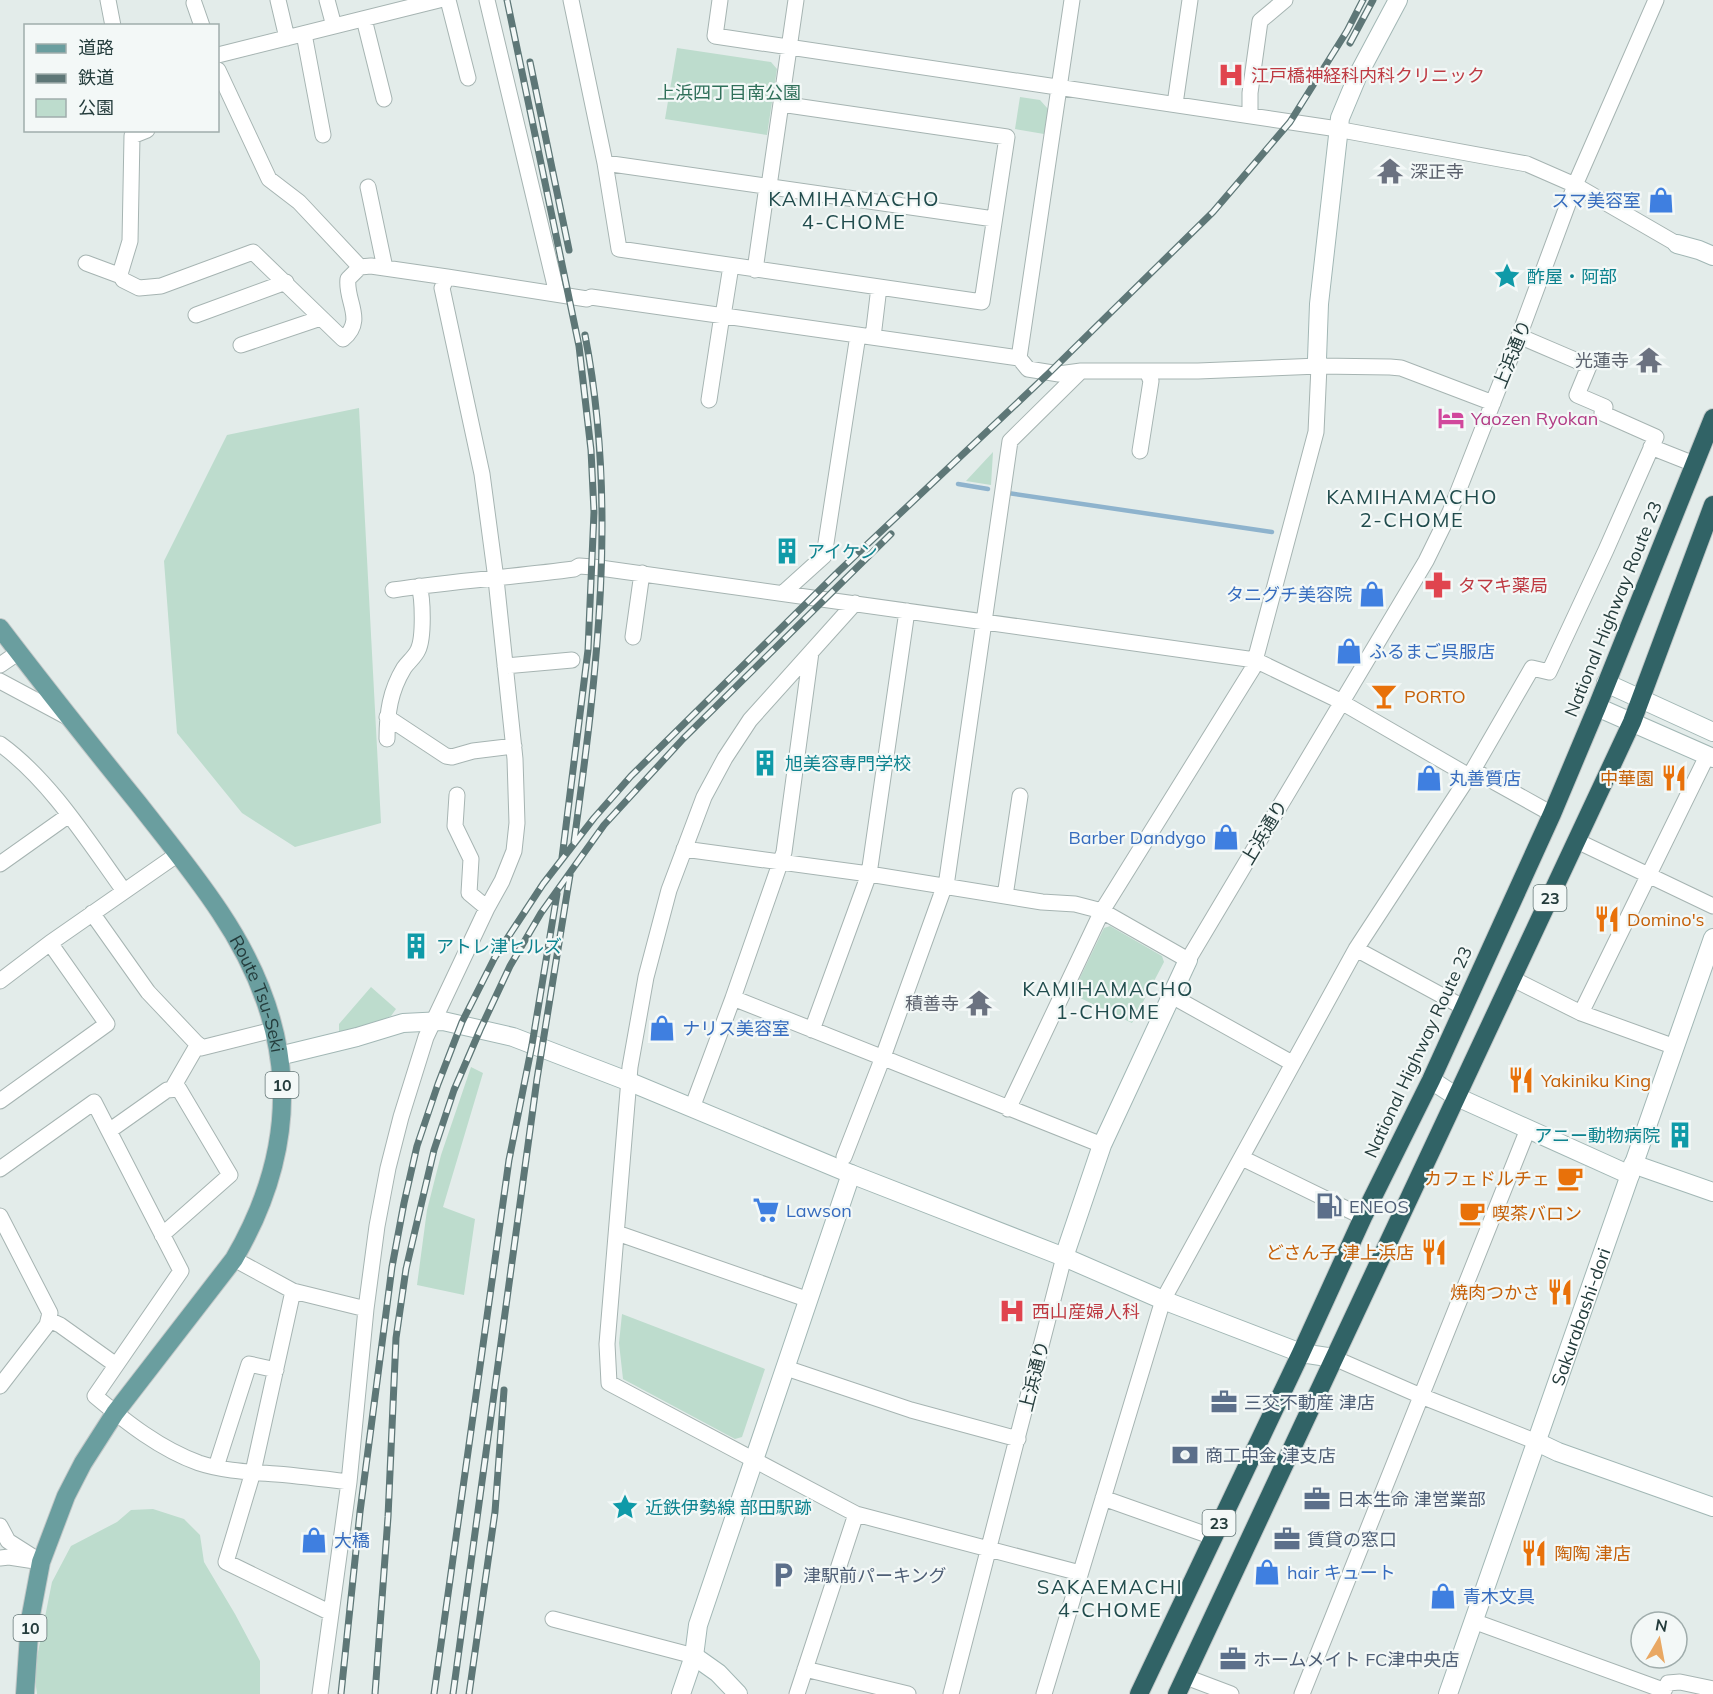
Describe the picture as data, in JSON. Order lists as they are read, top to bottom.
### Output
{
  "streets": {
    "highway": ["National Highway Route 23", "23"],
    "main road": ["Route Tsu-Seki", "10"],
    "street": ["上浜通り", "Sakurabashi-dori"]
  },
  "districts": [
    "KAMIHAMACHO 4-CHOME",
    "KAMIHAMACHO 2-CHOME",
    "KAMIHAMACHO 1-CHOME",
    "SAKAEMACHI 4-CHOME"
  ],
  "parks": ["上浜四丁目南公園"],
  "places": {
    "hospital": ["江戸橋神経科内科クリニック", "西山産婦人科"],
    "temple": ["深正寺", "光蓮寺", "積善寺"],
    "shop": [
      "スマ美容室",
      "タニグチ美容院",
      "ふるまご呉服店",
      "丸善質店",
      "Barber Dandygo",
      "ナリス美容室",
      "大橋",
      "hair キュート",
      "青木文具"
    ],
    "place": ["酢屋・阿部", "近鉄伊勢線 部田駅跡"],
    "hotel": ["Yaozen Ryokan"],
    "building": [
      "アイケン",
      "旭美容専門学校",
      "アトレ津ヒルズ",
      "アニー動物病院"
    ],
    "pharmacy": ["タマキ薬局"],
    "bar": ["PORTO"],
    "restaurant": [
      "中華園",
      "Domino's",
      "Yakiniku King",
      "どさん子 津上浜店",
      "焼肉つかさ",
      "陶陶 津店"
    ],
    "cafe": ["カフェドルチェ", "喫茶バロン"],
    "fuel station": ["ENEOS"],
    "supermarket": ["Lawson"],
    "office": [
      "三交不動産 津店",
      "日本生命 津営業部",
      "賃貸の窓口",
      "ホームメイト FC津中央店"
    ],
    "bank": ["商工中金 津支店"],
    "parking": ["津駅前パーキング"]
  },
  "legend": ["道路", "鉄道", "公園"],
  "north": "top"
}
